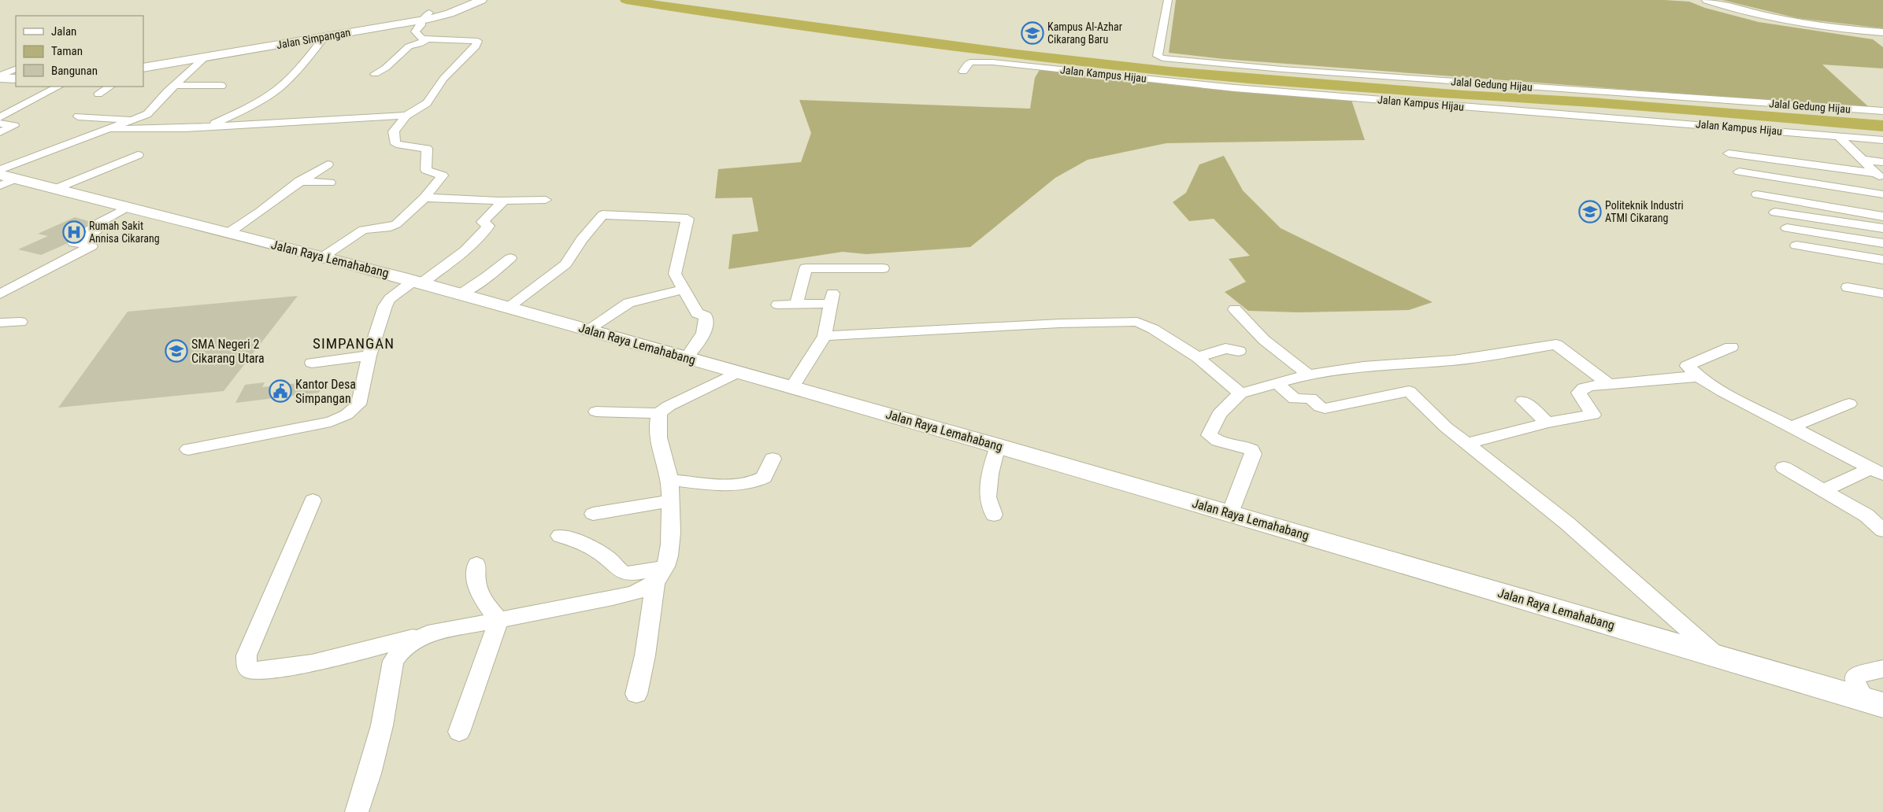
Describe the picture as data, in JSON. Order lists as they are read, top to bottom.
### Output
{
  "streets": {
    "main road": ["Jalan Simpangan", "Jalan Raya Lemahabang"],
    "street": ["Jalan Kampus Hijau", "Jalal Gedung Hijau"]
  },
  "districts": ["SIMPANGAN"],
  "places": {
    "school or university": ["Kampus Al-Azhar Cikarang Baru", "Politeknik Industri ATMI Cikarang", "SMA Negeri 2 Cikarang Utara"],
    "hospital": ["Rumah Sakit Annisa Cikarang"],
    "public building": ["Kantor Desa Simpangan"]
  },
  "legend": ["Jalan", "Taman", "Bangunan"]
}
